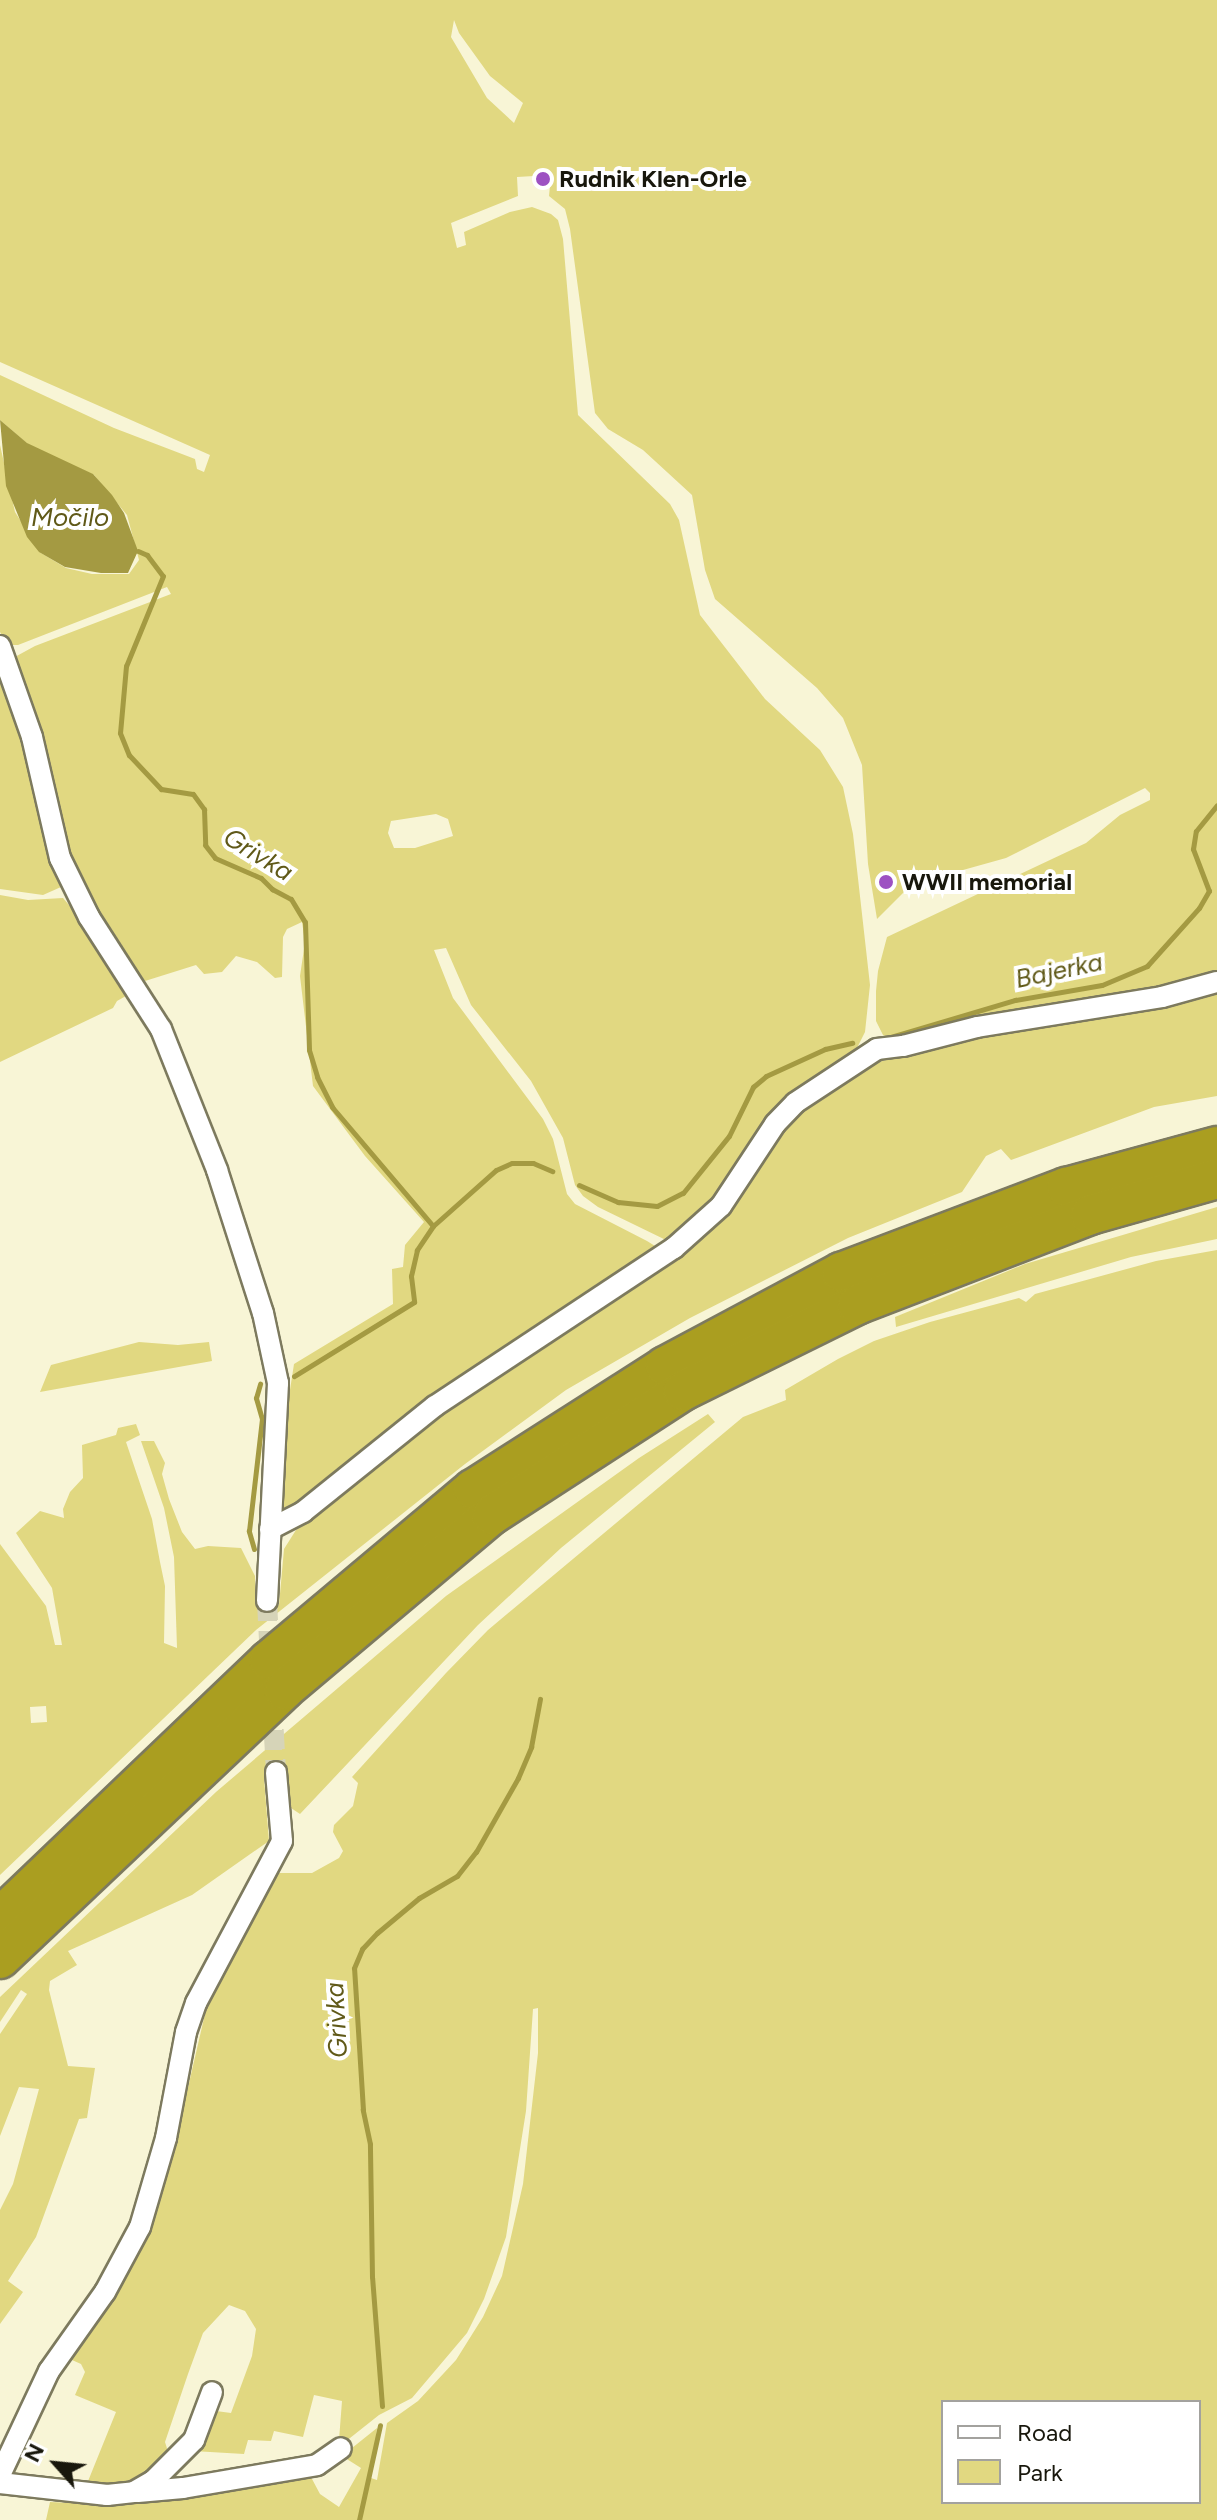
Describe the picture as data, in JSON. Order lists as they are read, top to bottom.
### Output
{
  "water": ["Močilo", "Grivka", "Bajerka"],
  "places": ["Rudnik Klen-Orle", "WWII memorial"],
  "legend": ["Road", "Park"],
  "north": "top left"
}
